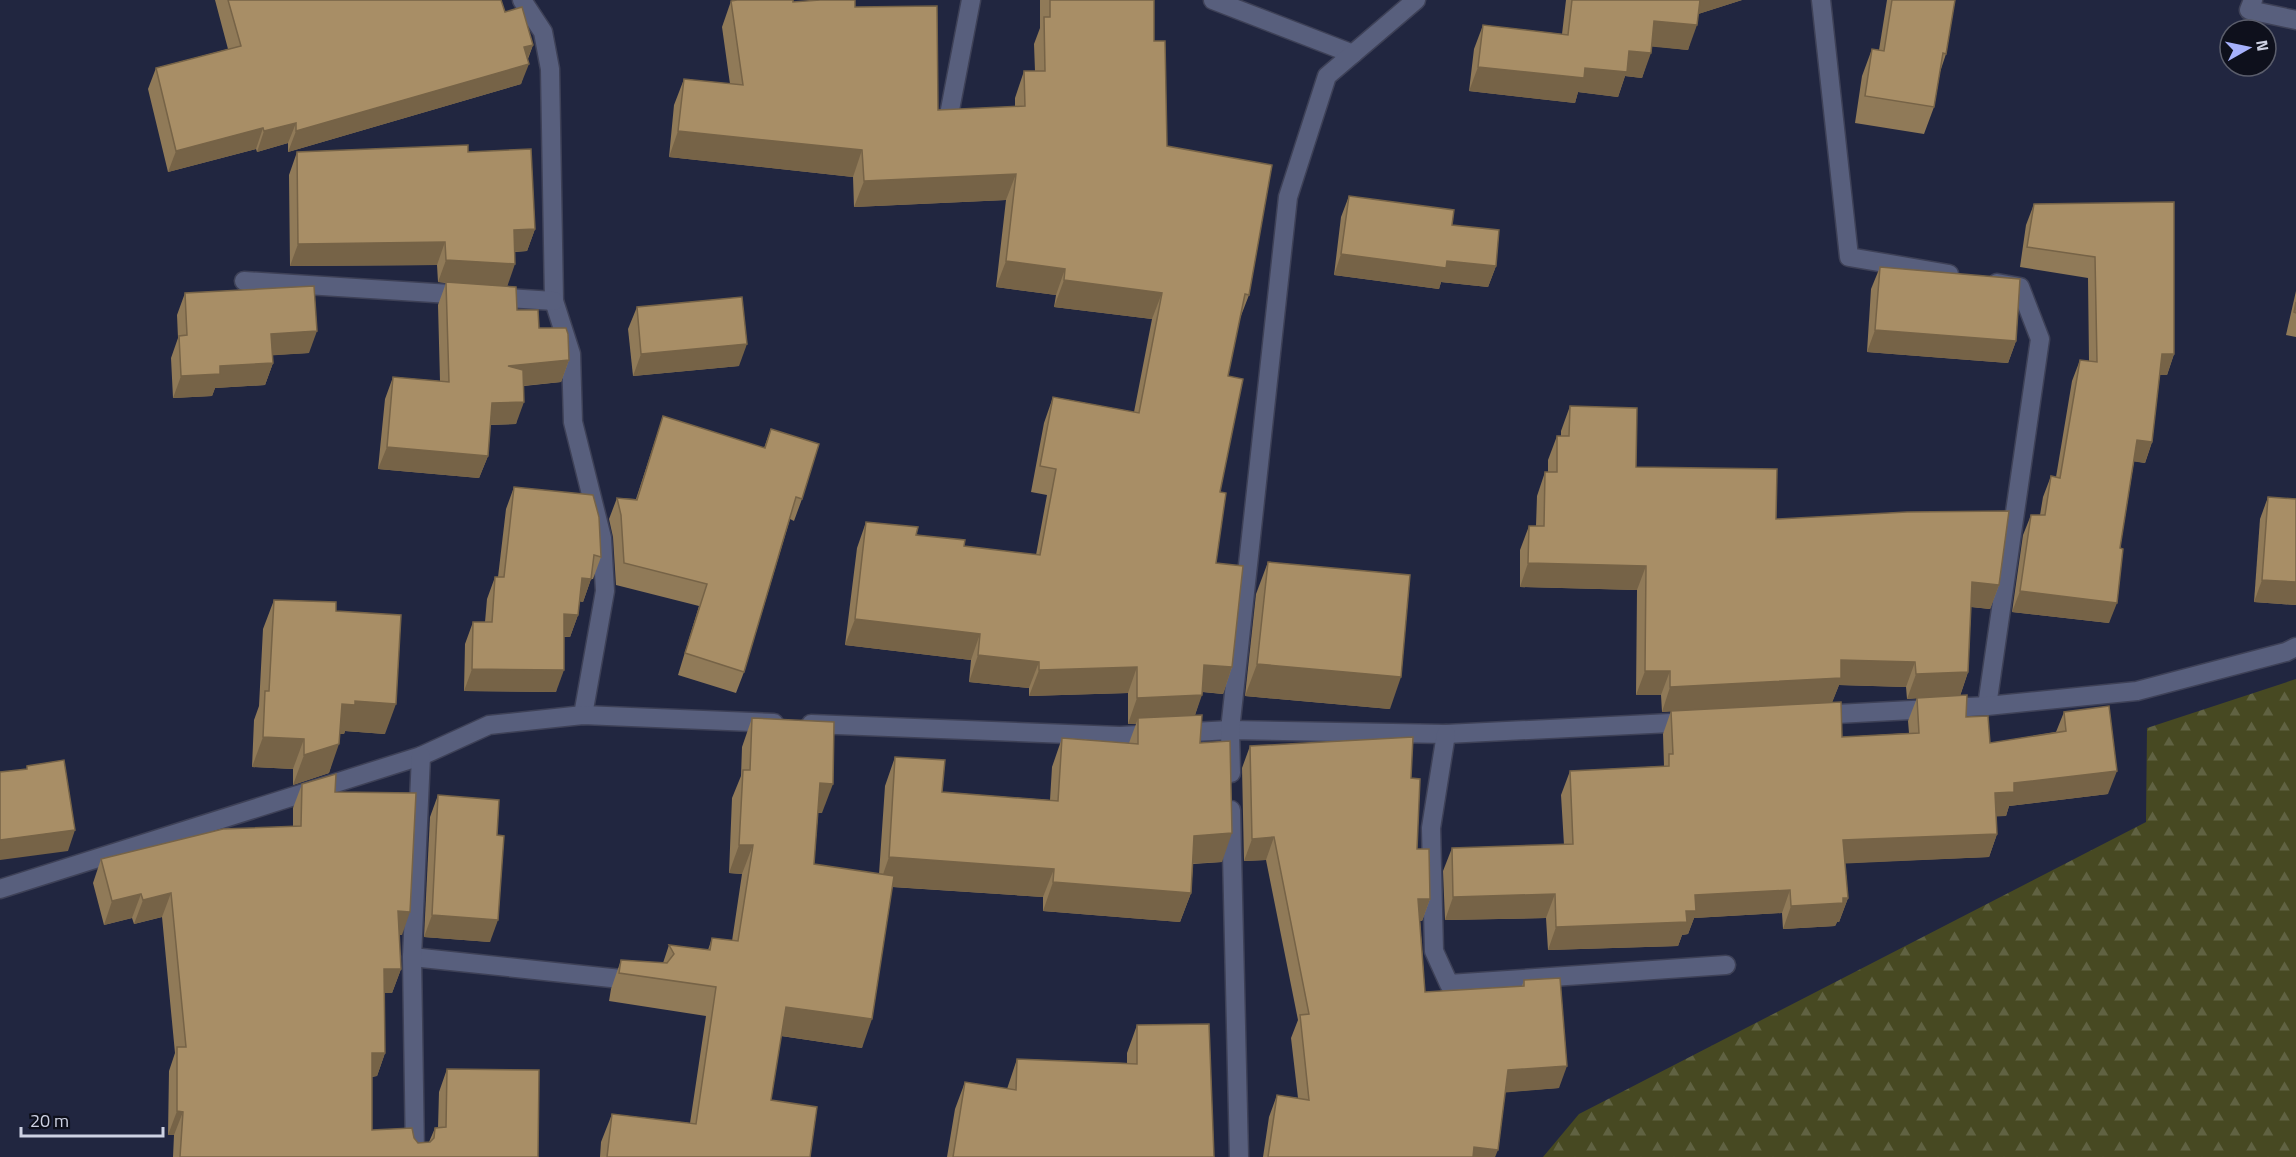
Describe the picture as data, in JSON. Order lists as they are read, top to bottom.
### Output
{
  "scale_bar": "20 m",
  "north": "right"
}
